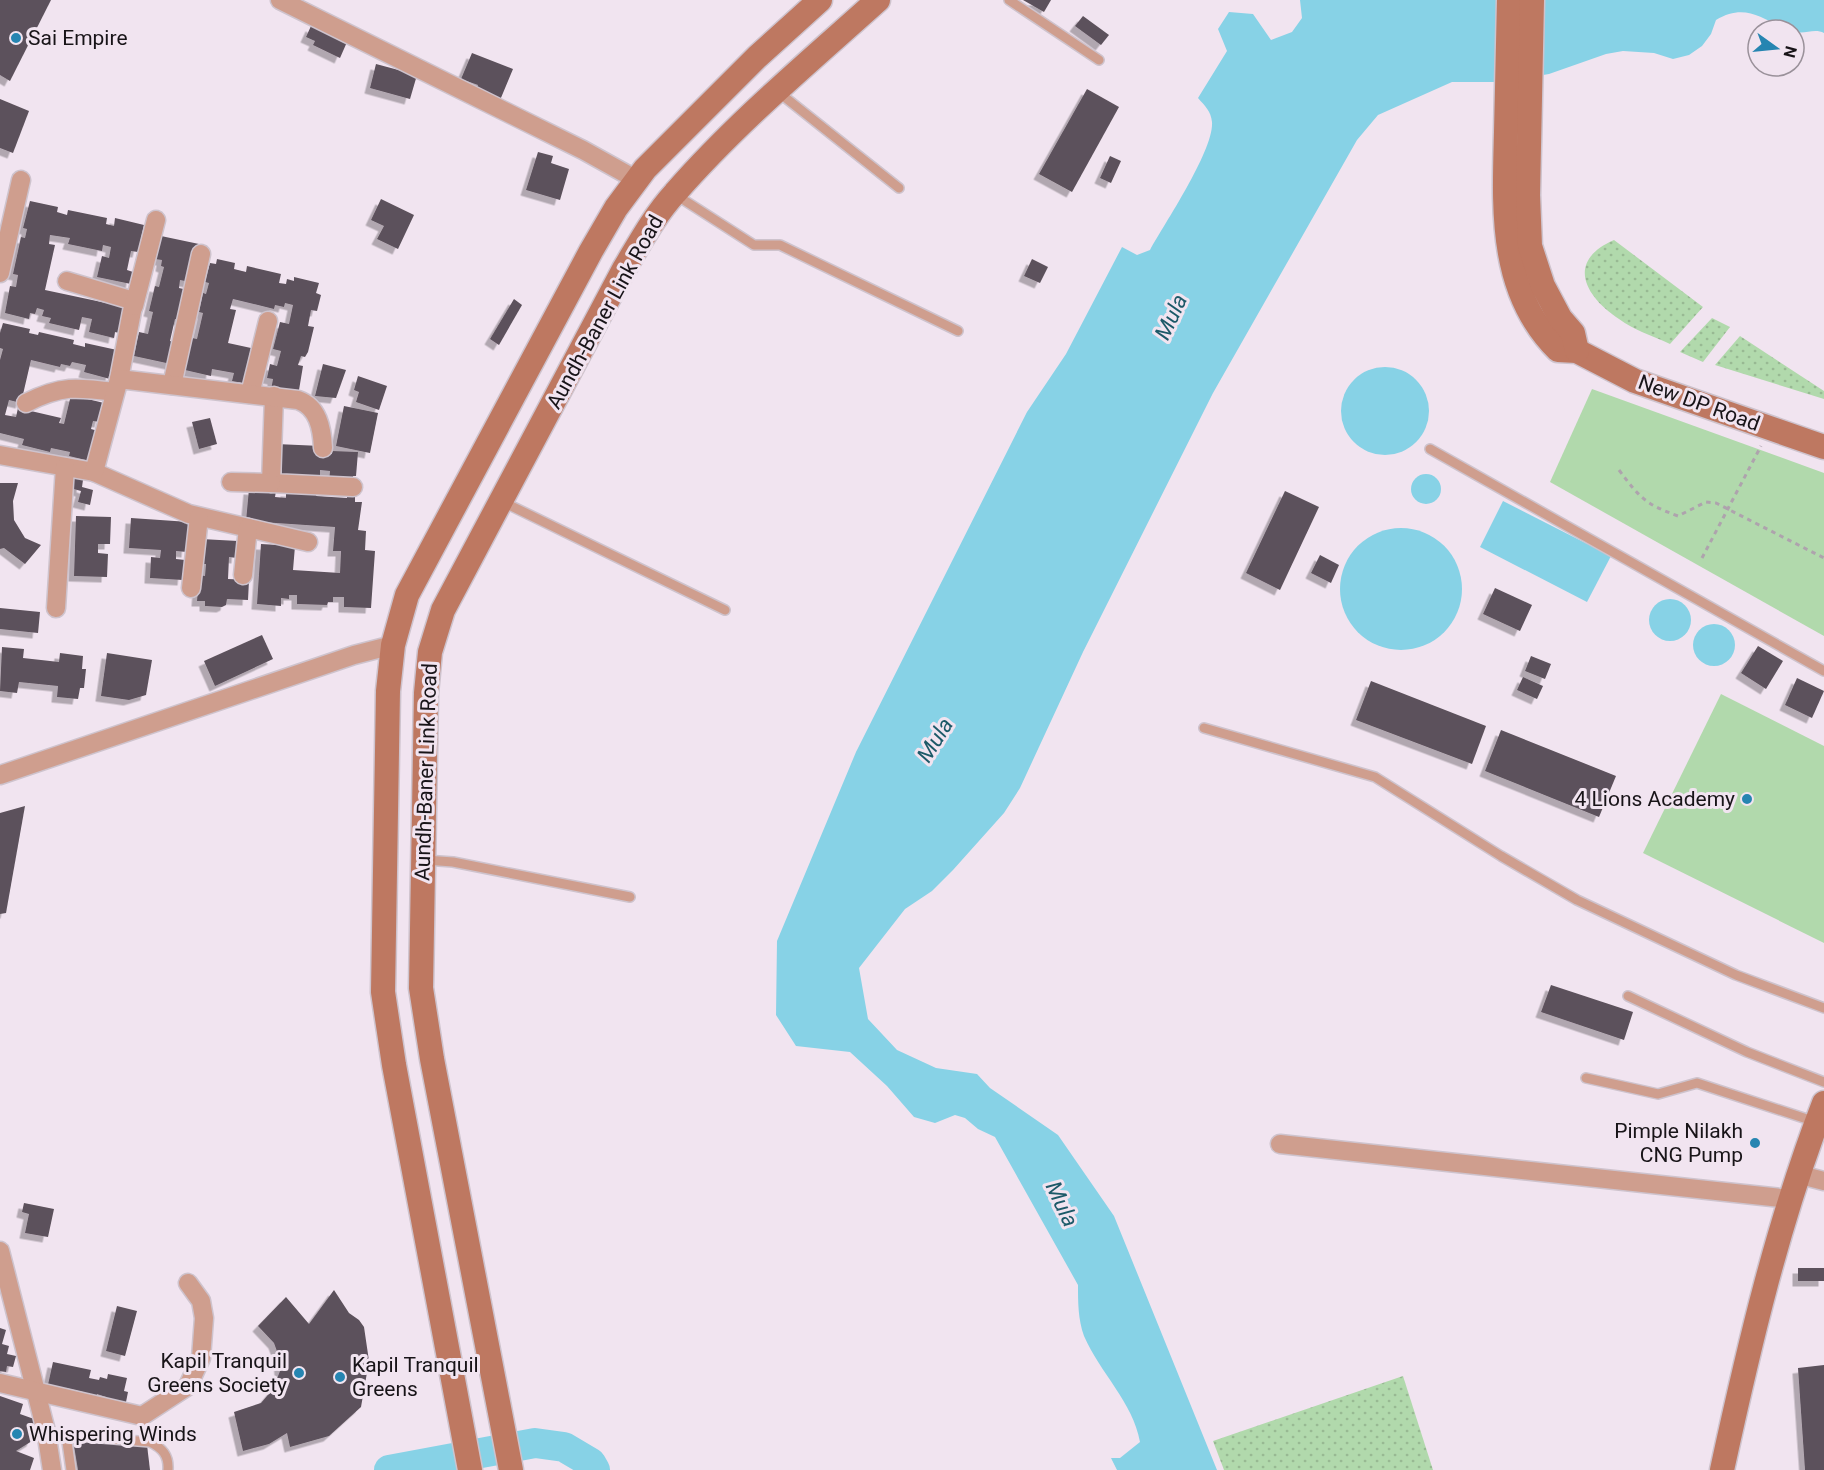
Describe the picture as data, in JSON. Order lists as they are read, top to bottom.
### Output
{
  "streets": {
    "main road": ["Aundh-Baner Link Road", "New DP Road"]
  },
  "water": ["Mula"],
  "places": [
    "Sai Empire",
    "4 Lions Academy",
    "Pimple Nilakh CNG Pump",
    "Kapil Tranquil Greens Society",
    "Kapil Tranquil Greens",
    "Whispering Winds"
  ],
  "north": "right"
}
